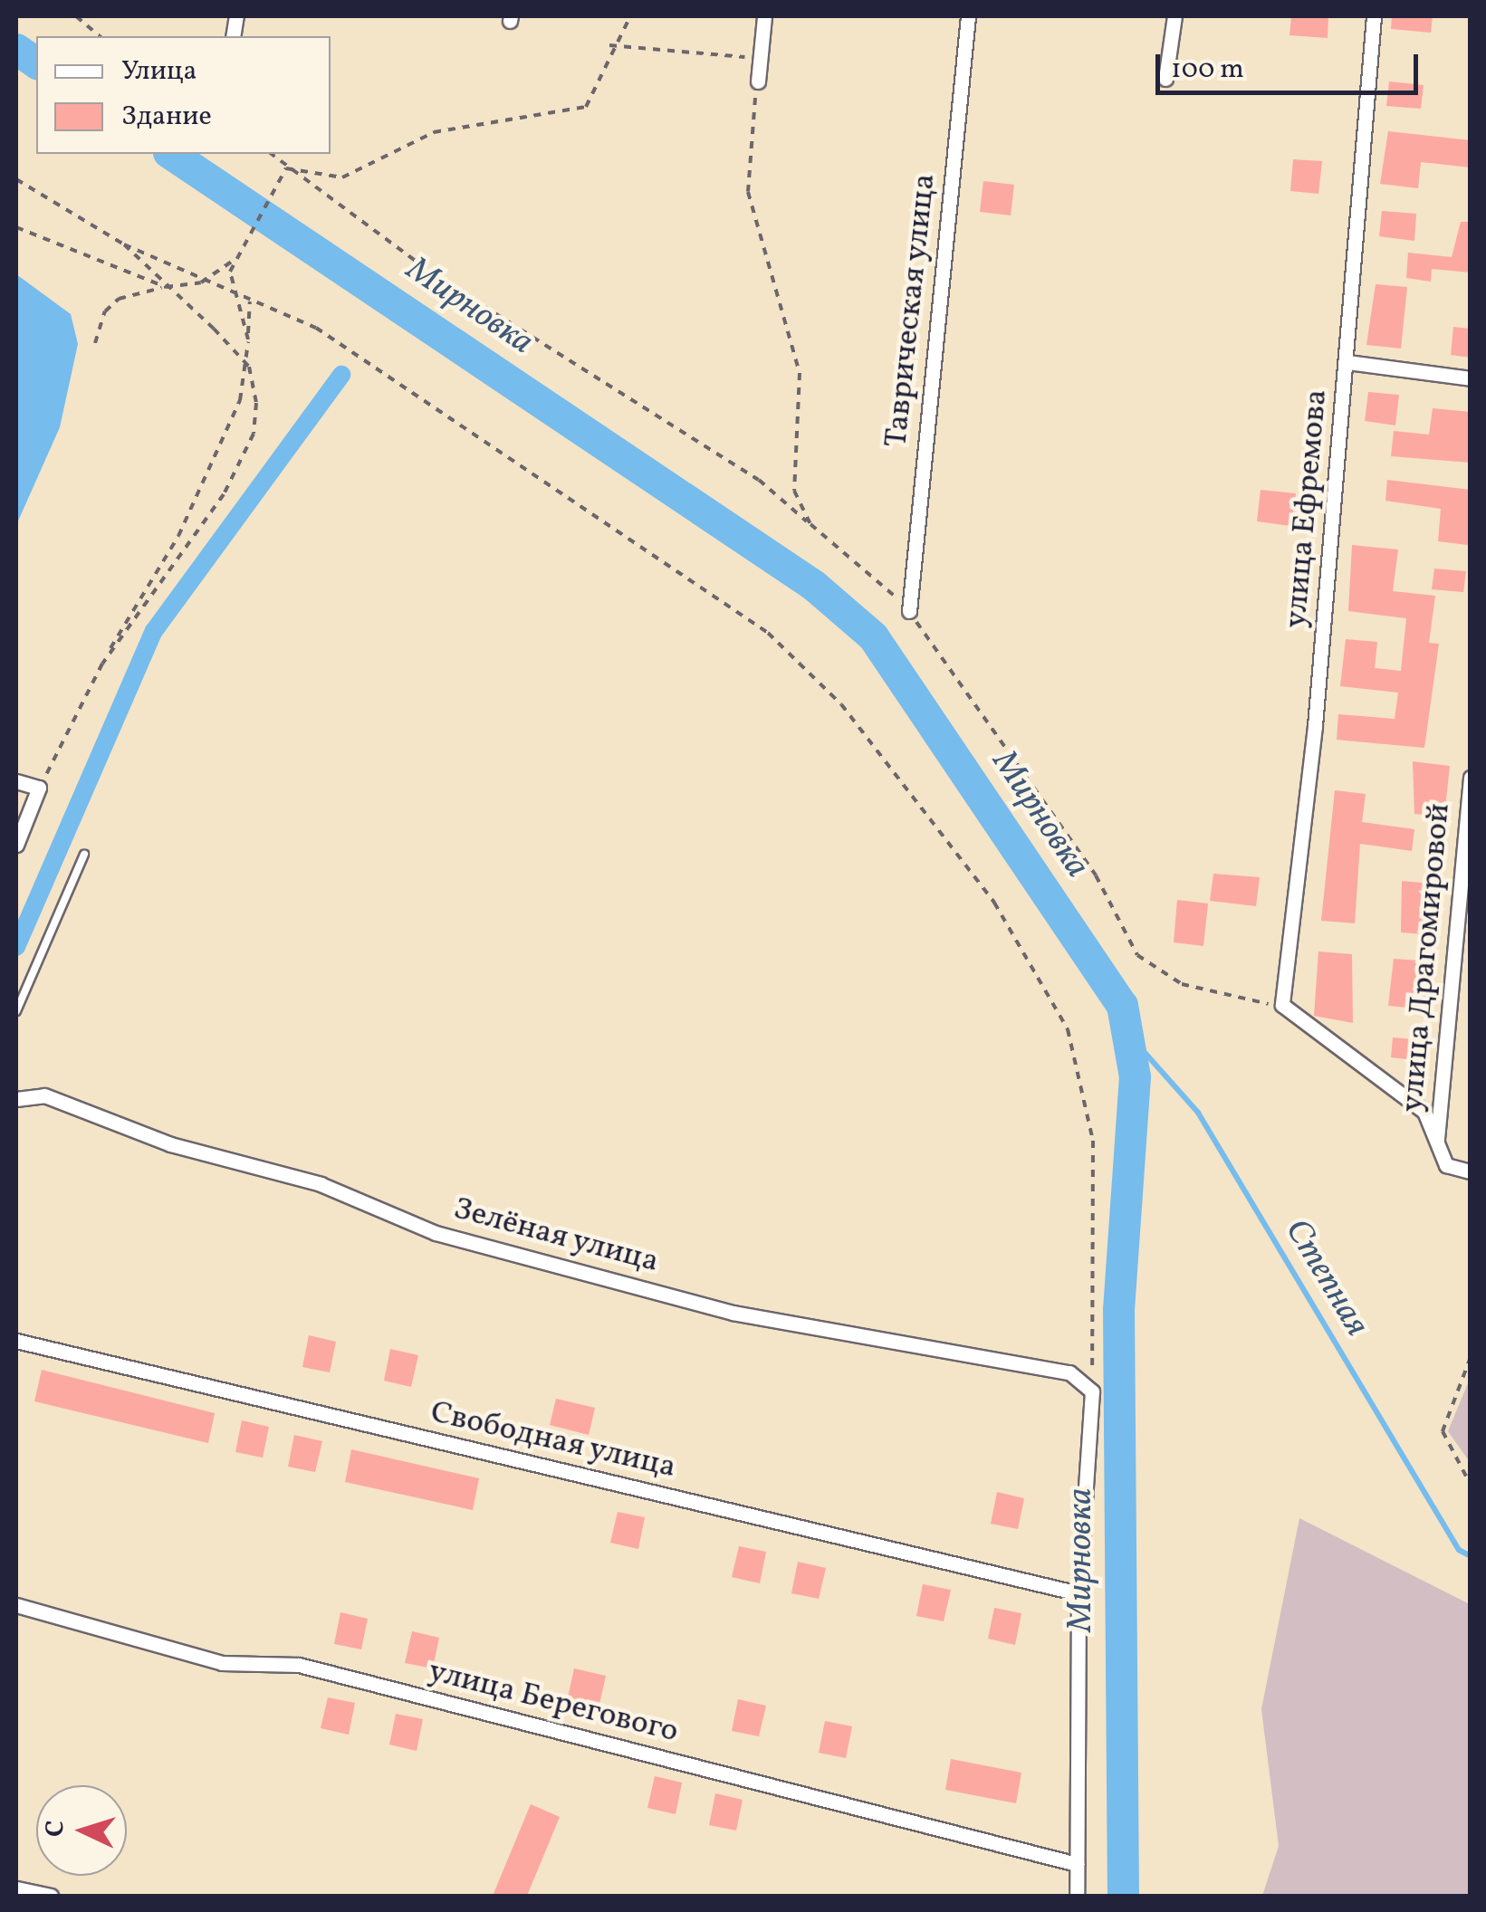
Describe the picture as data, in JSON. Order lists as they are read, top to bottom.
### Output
{
  "streets": {
    "street": [
      "Таврическая улица",
      "улица Ефремова",
      "улица Драгомировой",
      "Зелёная улица",
      "Свободная улица",
      "улица Берегового"
    ]
  },
  "crossings": [
    ["улица Ефремова", "улица Драгомировой"]
  ],
  "water": ["Мирновка", "Степная"],
  "legend": ["Улица", "Здание"],
  "scale_bar": "100 m",
  "north": "left"
}
